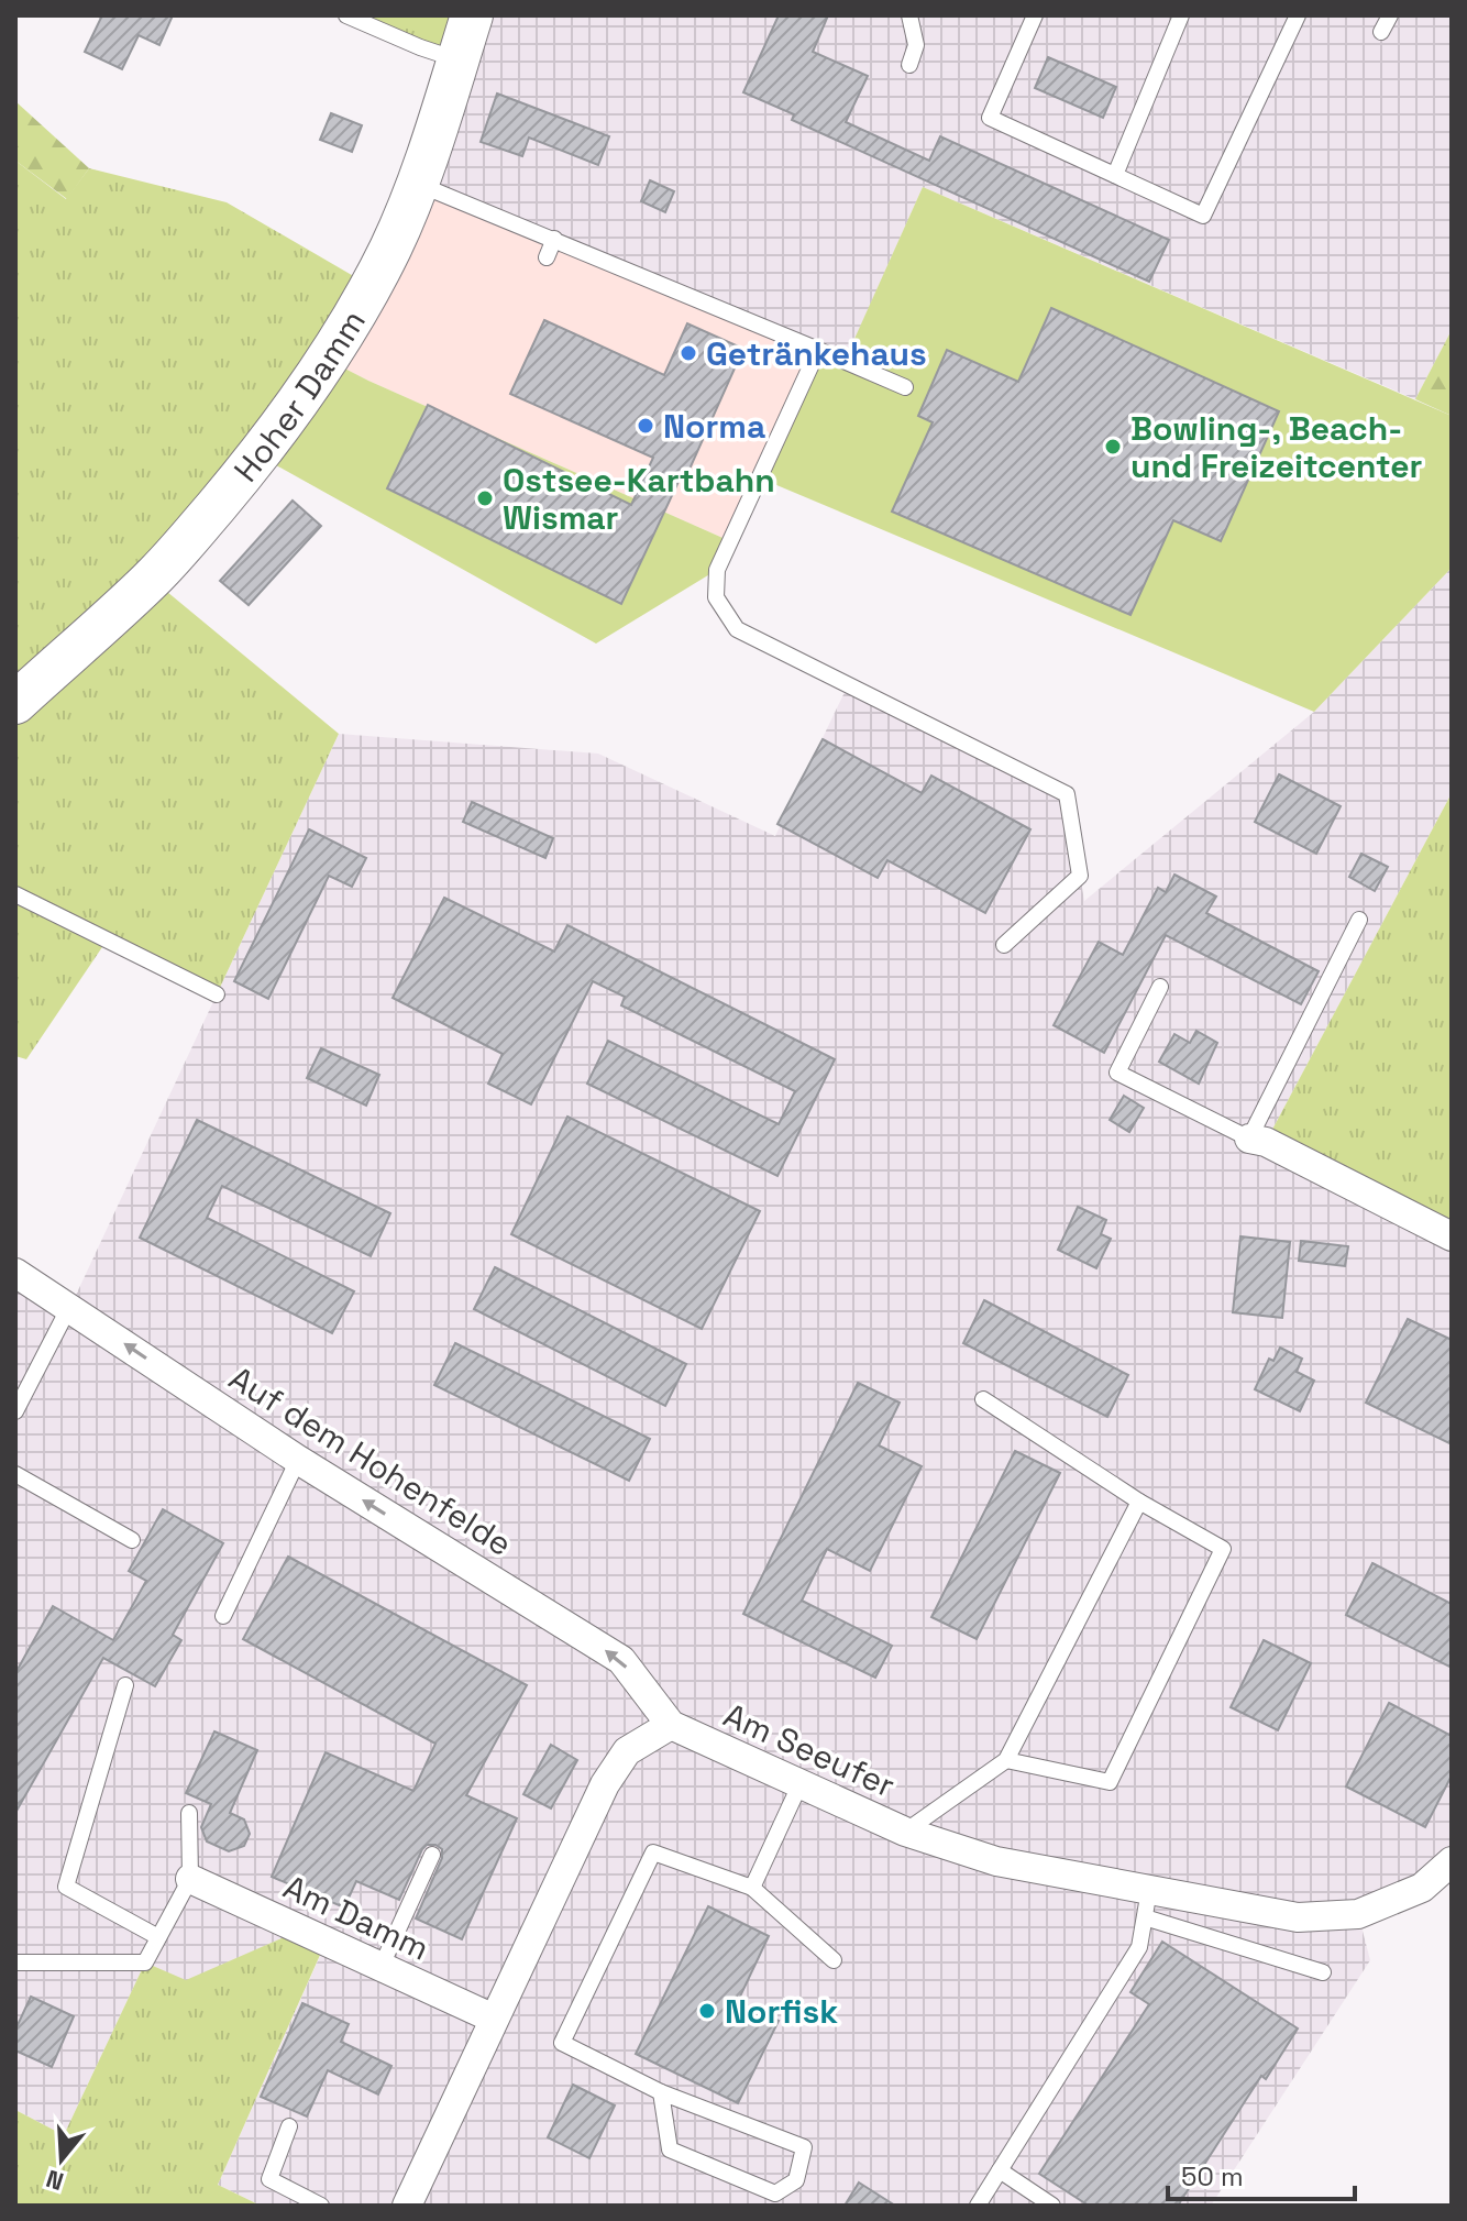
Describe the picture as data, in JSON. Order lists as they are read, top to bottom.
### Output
{
  "streets": {
    "main road": ["Hoher Damm"],
    "street": ["Auf dem Hohenfelde", "Am Seeufer", "Am Damm"]
  },
  "crossings": [
    ["Auf dem Hohenfelde", "Am Seeufer"],
    ["Am Seeufer", "Am Damm"]
  ],
  "one_way": ["Auf dem Hohenfelde"],
  "places": [
    "Getränkehaus",
    "Norma",
    "Bowling-, Beach- und Freizeitcenter",
    "Ostsee-Kartbahn Wismar",
    "Norfisk"
  ],
  "scale_bar": "50 m",
  "north": "bottom"
}
